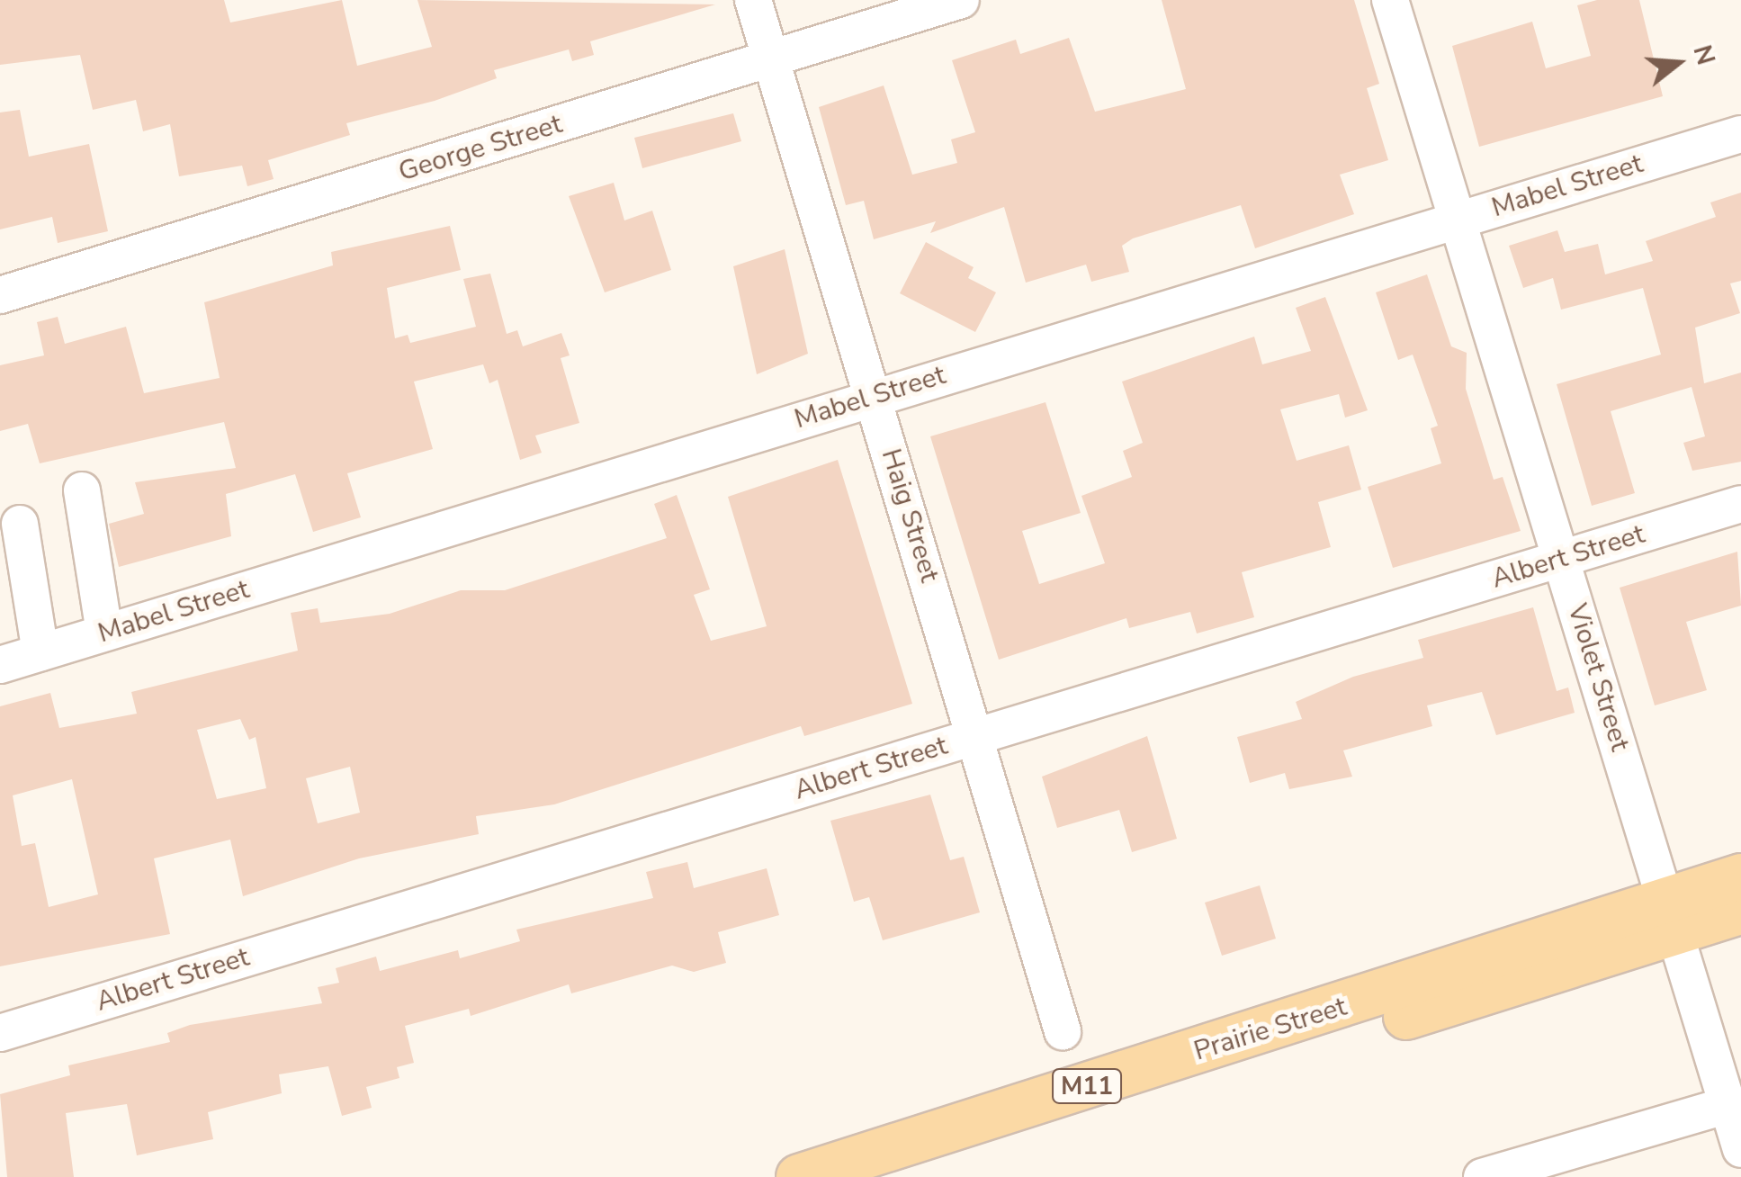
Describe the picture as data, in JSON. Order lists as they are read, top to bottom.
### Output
{
  "streets": {
    "main road": ["Prairie Street", "M11"],
    "street": [
      "George Street",
      "Mabel Street",
      "Haig Street",
      "Albert Street",
      "Violet Street"
    ]
  },
  "crossings": [
    ["George Street", "Haig Street"],
    ["Mabel Street", "Haig Street"],
    ["Mabel Street", "Violet Street"],
    ["Haig Street", "Albert Street"],
    ["Albert Street", "Violet Street"],
    ["Violet Street", "Prairie Street"]
  ],
  "north": "right"
}
